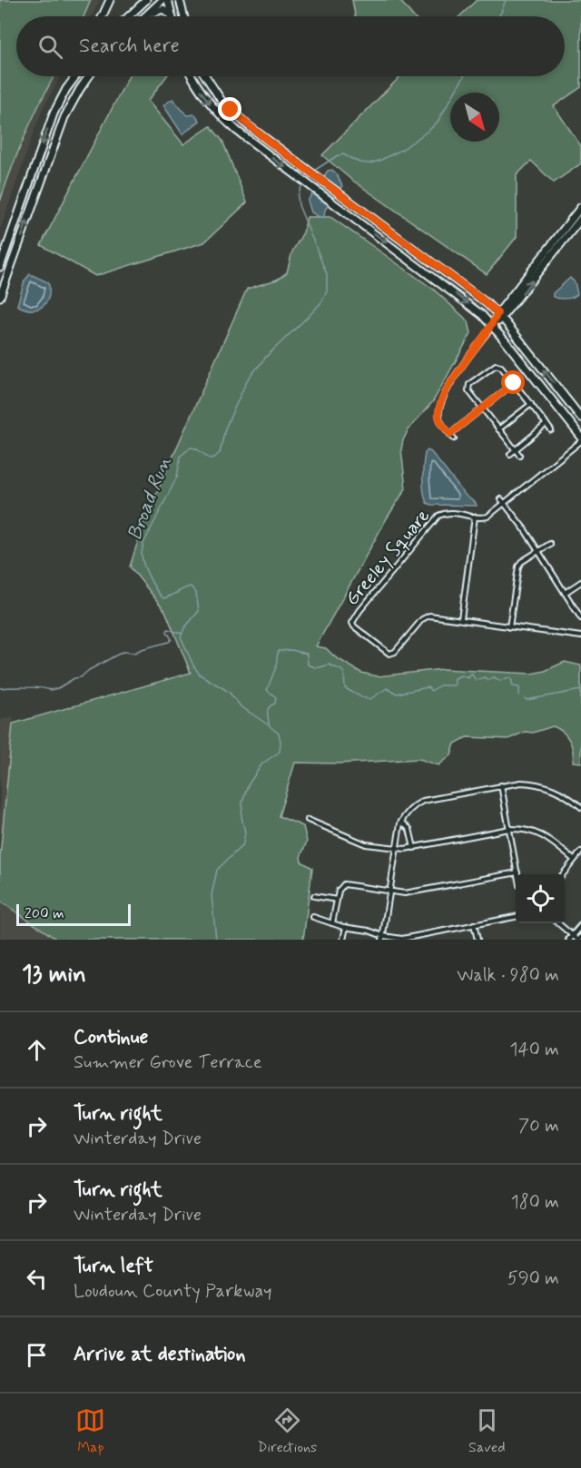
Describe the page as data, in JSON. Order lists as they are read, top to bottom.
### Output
{
  "streets": {
    "street": ["Greeley Square"]
  },
  "water": ["Broad Run"],
  "scale_bar": "200 m",
  "north": "bottom right",
  "page": {
    "search": "Search here",
    "scale": "200 m",
    "heading": ["13 min", "Walk · 980 m"],
    "list": [
      ["Continue", "Summer Grove Terrace", "140 m"],
      ["Turn right", "Winterday Drive", "70 m"],
      ["Turn right", "Winterday Drive", "180 m"],
      ["Turn left", "Loudoun County Parkway", "590 m"],
      "Arrive at destination"
    ],
    "nav": ["Map", "Directions", "Saved"]
  }
}
